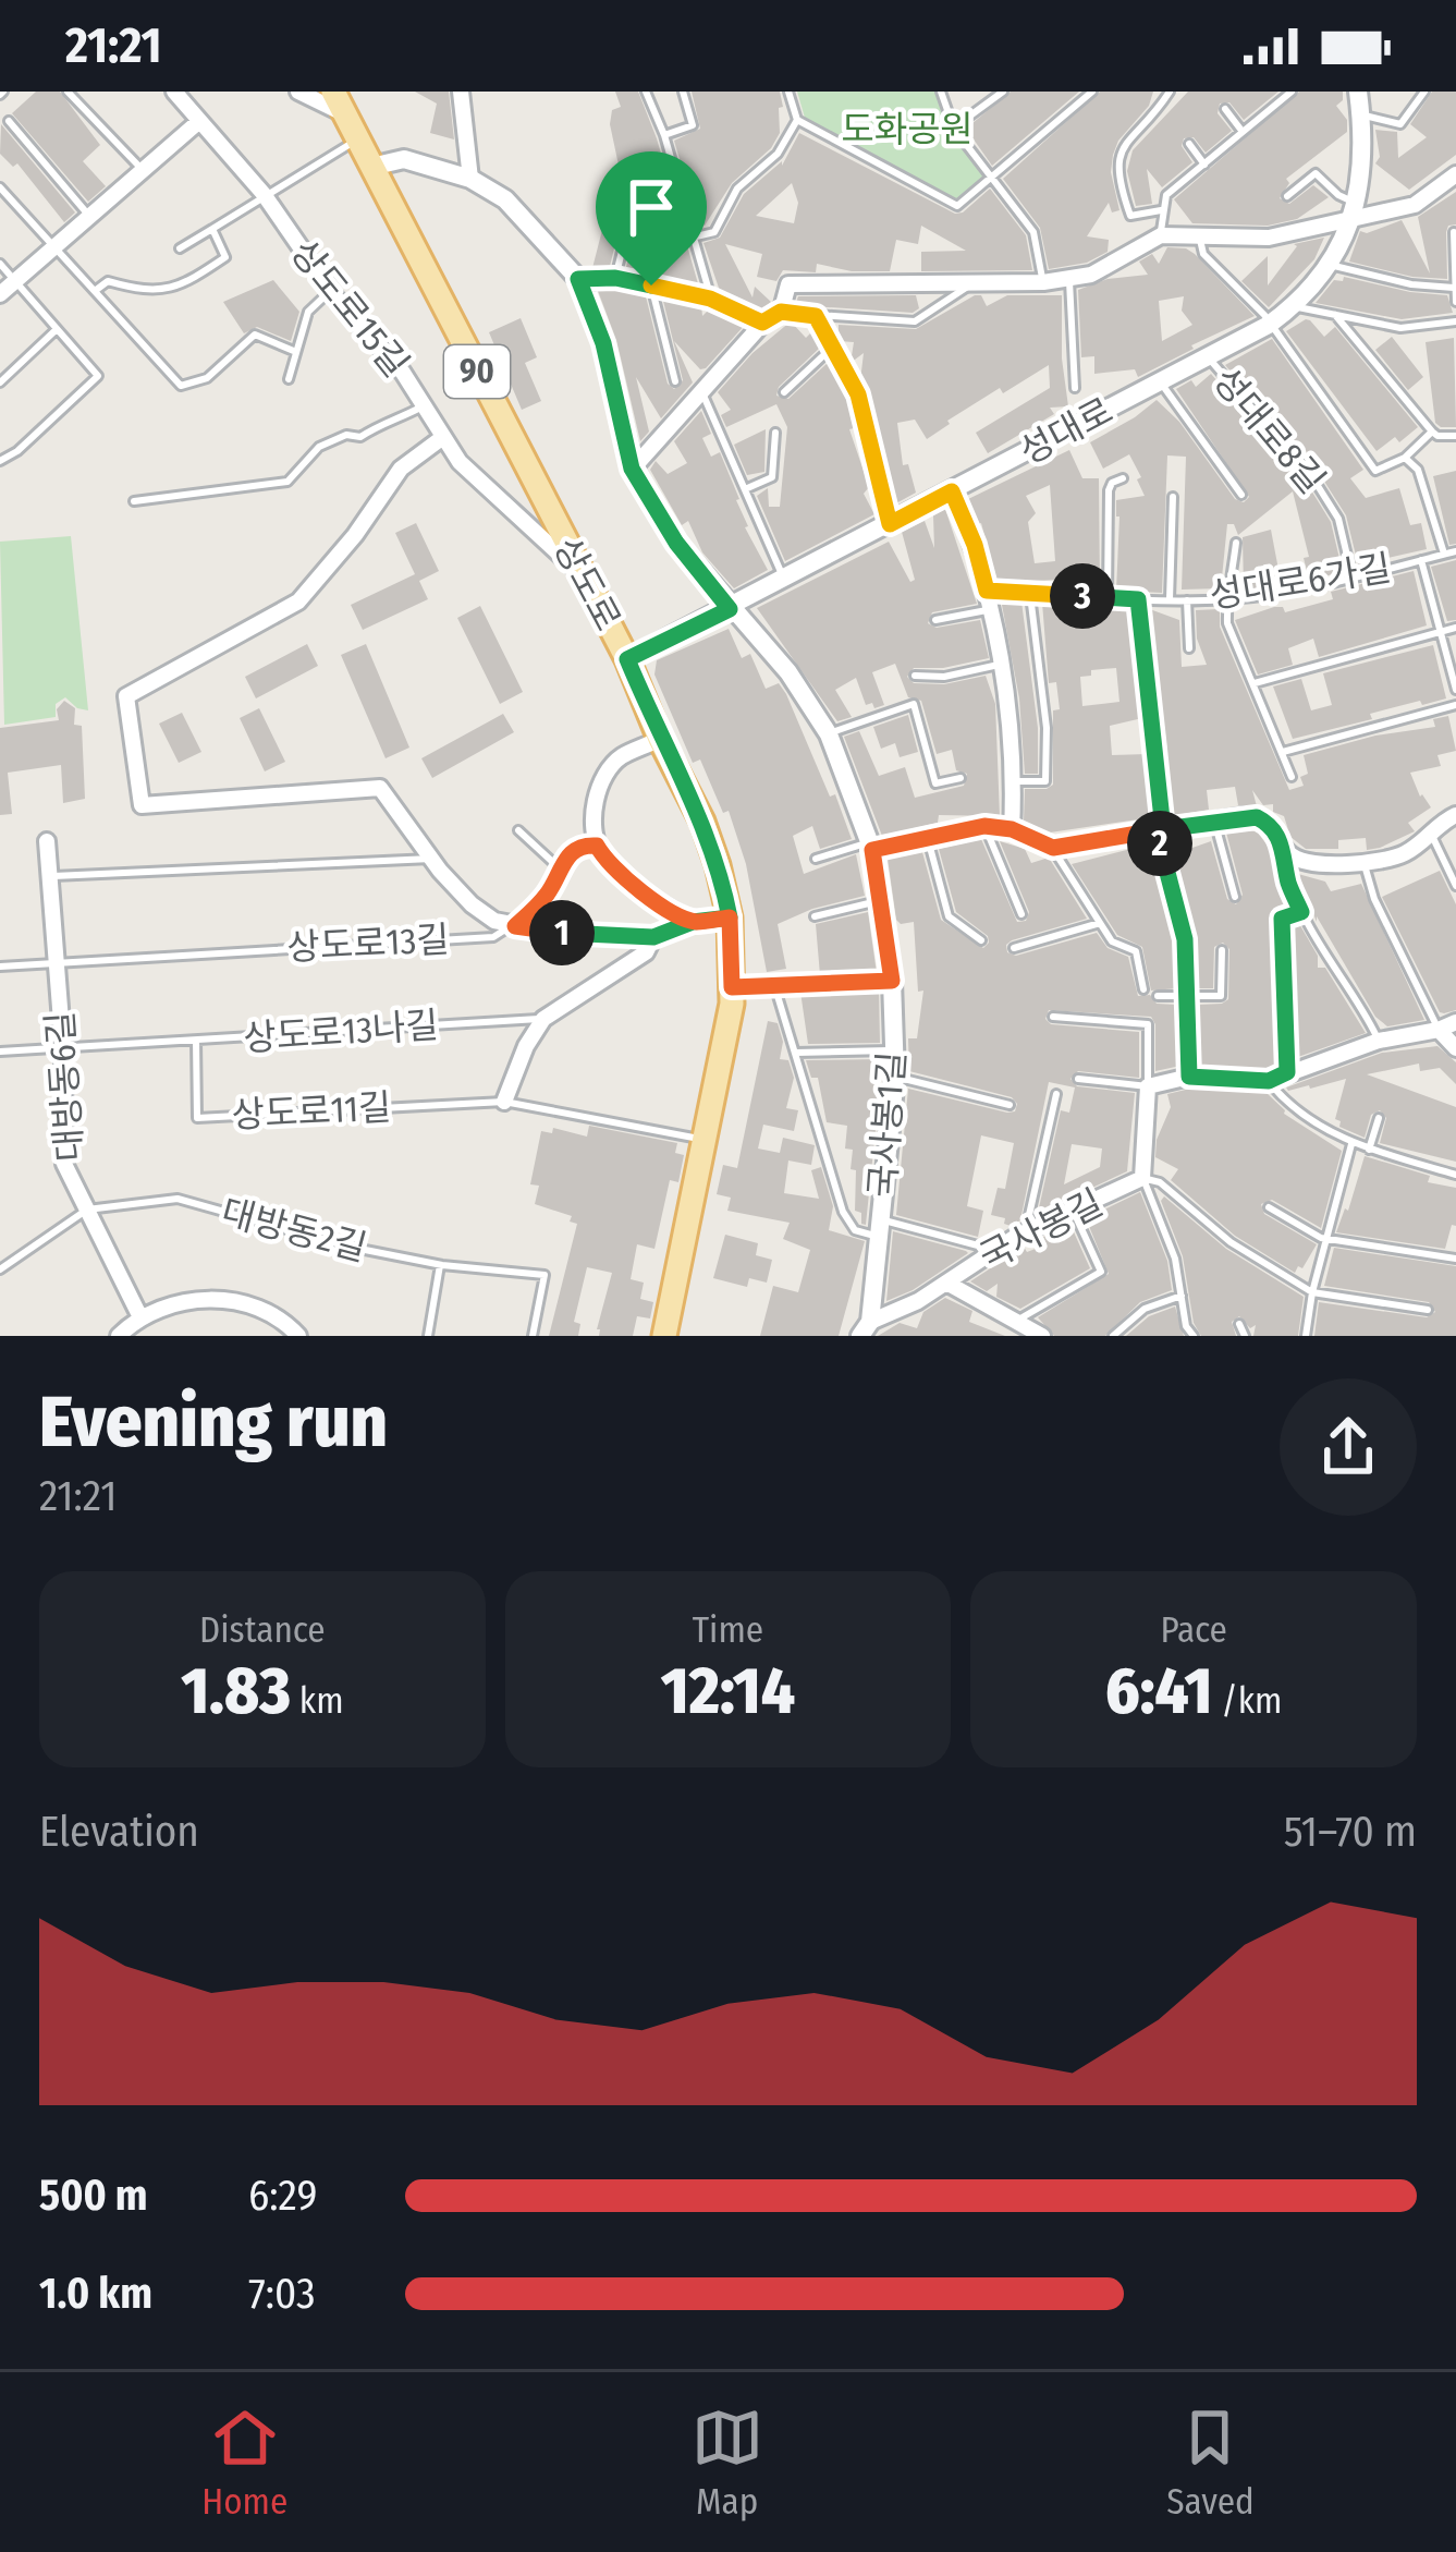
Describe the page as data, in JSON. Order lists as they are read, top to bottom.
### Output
{
  "streets": {
    "main road": ["90", "상도로"],
    "street": [
      "상도로15길",
      "성대로",
      "상도로13길",
      "상도로13나길",
      "대방동6길",
      "국사봉1길",
      "국사봉길"
    ],
    "lane": [
      "성대로8길",
      "성대로6가길",
      "상도로11길",
      "대방동2길"
    ]
  },
  "crossings": [
    ["상도로15길", "상도로"],
    ["성대로8길", "성대로"],
    ["성대로8길", "성대로6가길"],
    ["성대로", "상도로"],
    ["성대로", "국사봉1길"],
    ["상도로", "상도로13길"],
    ["상도로", "상도로11길"],
    ["상도로13길", "상도로13나길"],
    ["상도로13길", "대방동6길"],
    ["상도로13나길", "대방동6길"],
    ["상도로13나길", "상도로11길"],
    ["대방동6길", "대방동2길"],
    ["국사봉1길", "국사봉길"]
  ],
  "parks": ["도화공원"],
  "page": {
    "status": "21:21",
    "pins": ["3", "2", "1"],
    "heading": ["Evening run", "21:21"],
    "stats": [
      ["Distance", "1.83 km"],
      ["Time", "12:14"],
      ["Pace", "6:41 /km"]
    ],
    "chart": ["Elevation", "51–70 m"],
    "list": [
      {
        "name": "500 m",
        "note": "6:29"
      },
      {
        "name": "1.0 km",
        "note": "7:03"
      }
    ],
    "tabs": ["Home", "Map", "Saved"]
  }
}
